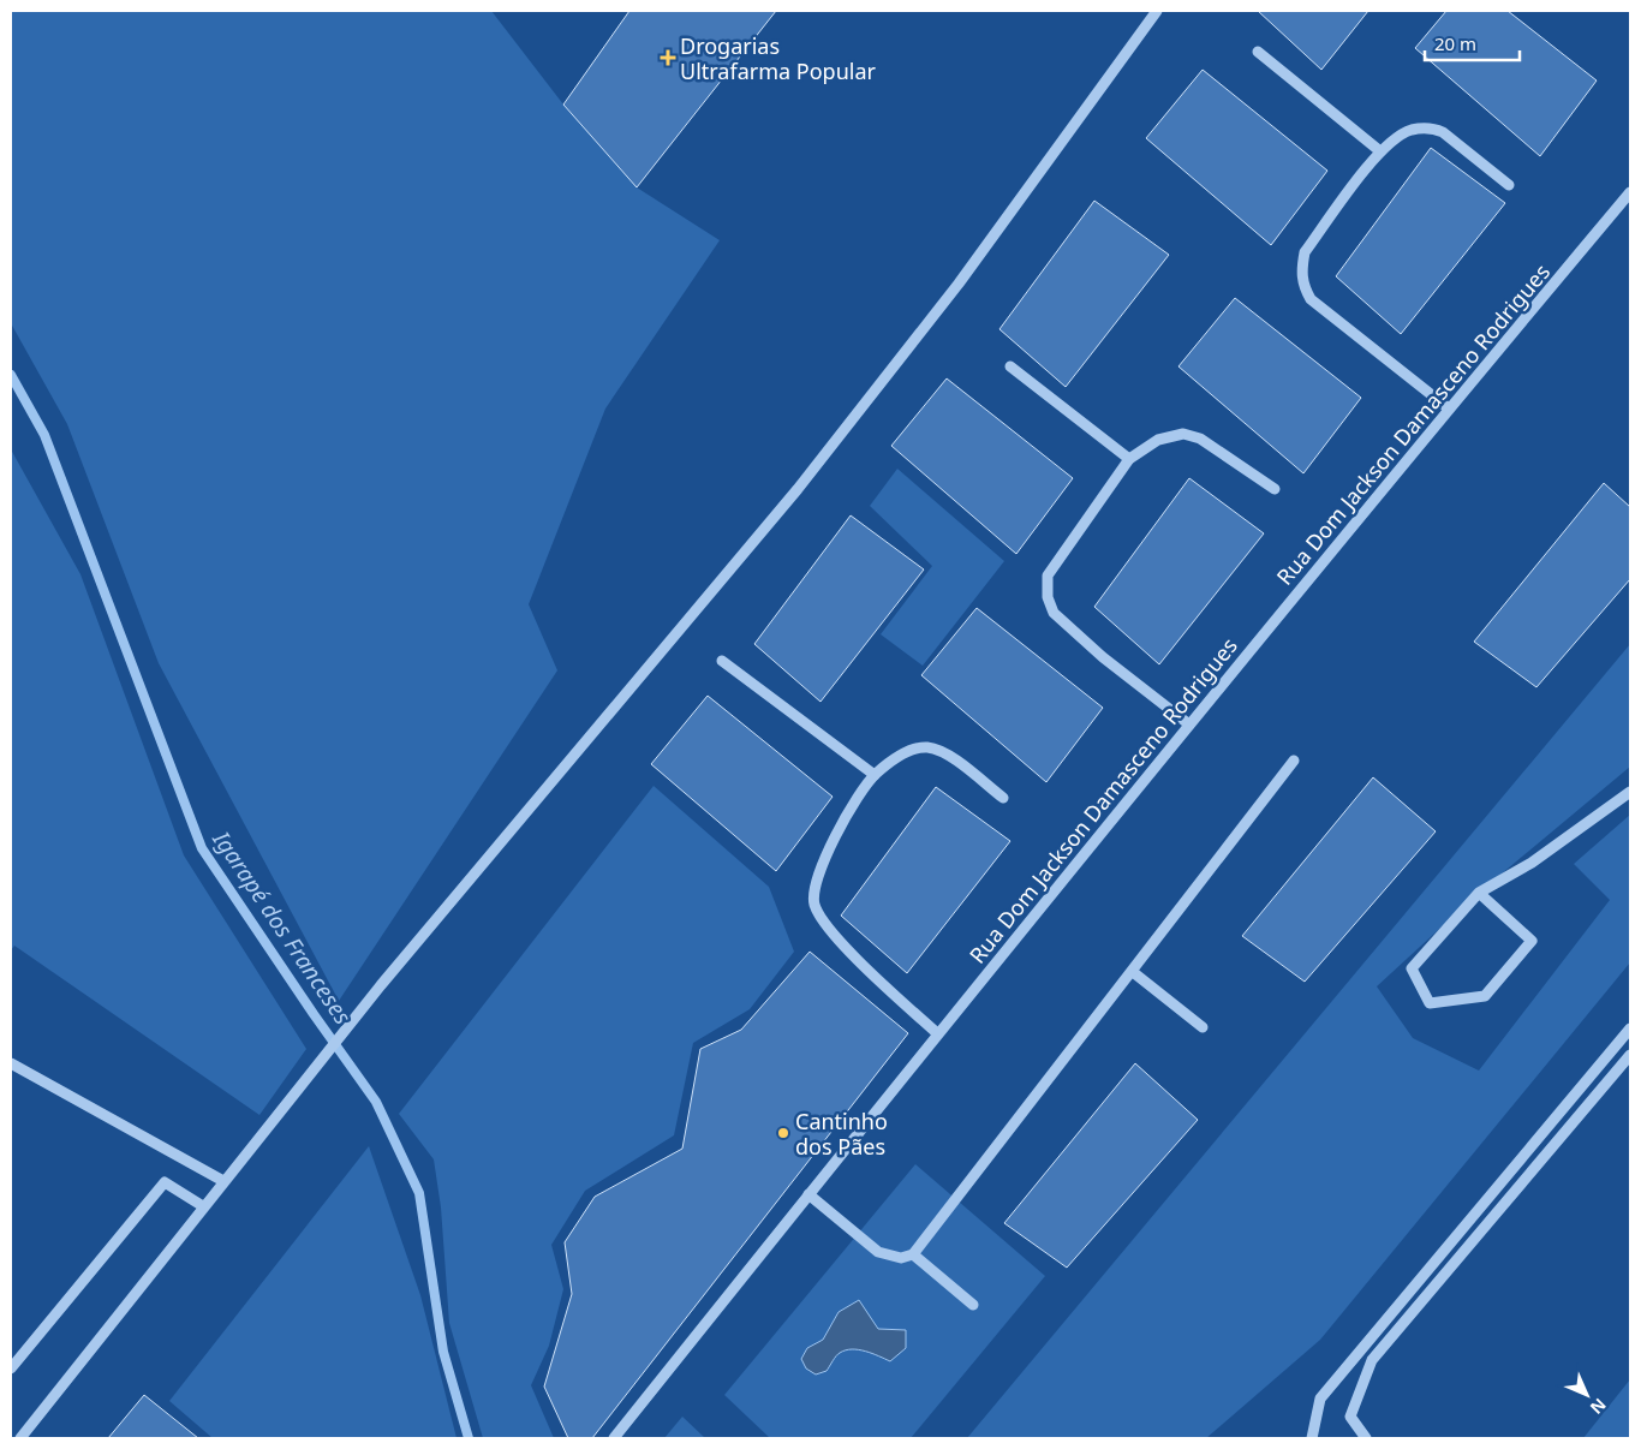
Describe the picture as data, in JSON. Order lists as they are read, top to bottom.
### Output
{
  "streets": {
    "street": ["Rua Dom Jackson Damasceno Rodrigues"]
  },
  "water": ["Igarapé dos Franceses"],
  "places": {
    "health": ["Drogarias Ultrafarma Popular"],
    "other": ["Cantinho dos Pães"]
  },
  "scale_bar": "20 m",
  "north": "bottom right"
}
